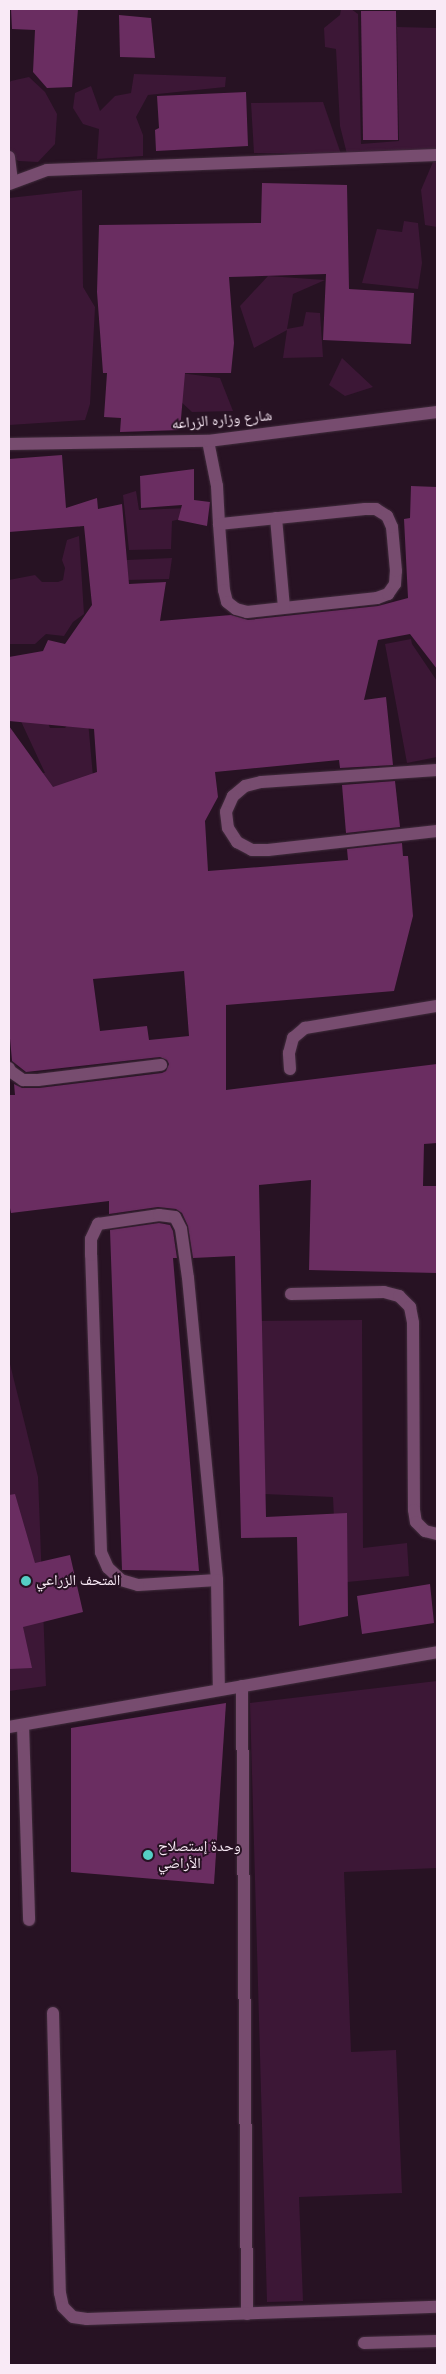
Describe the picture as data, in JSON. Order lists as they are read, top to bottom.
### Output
{
  "streets": {
    "street": ["شارع وزاره الزراعه"]
  },
  "places": ["المتحف الزراعي", "وحدة إستصلاح الأراضي"]
}
